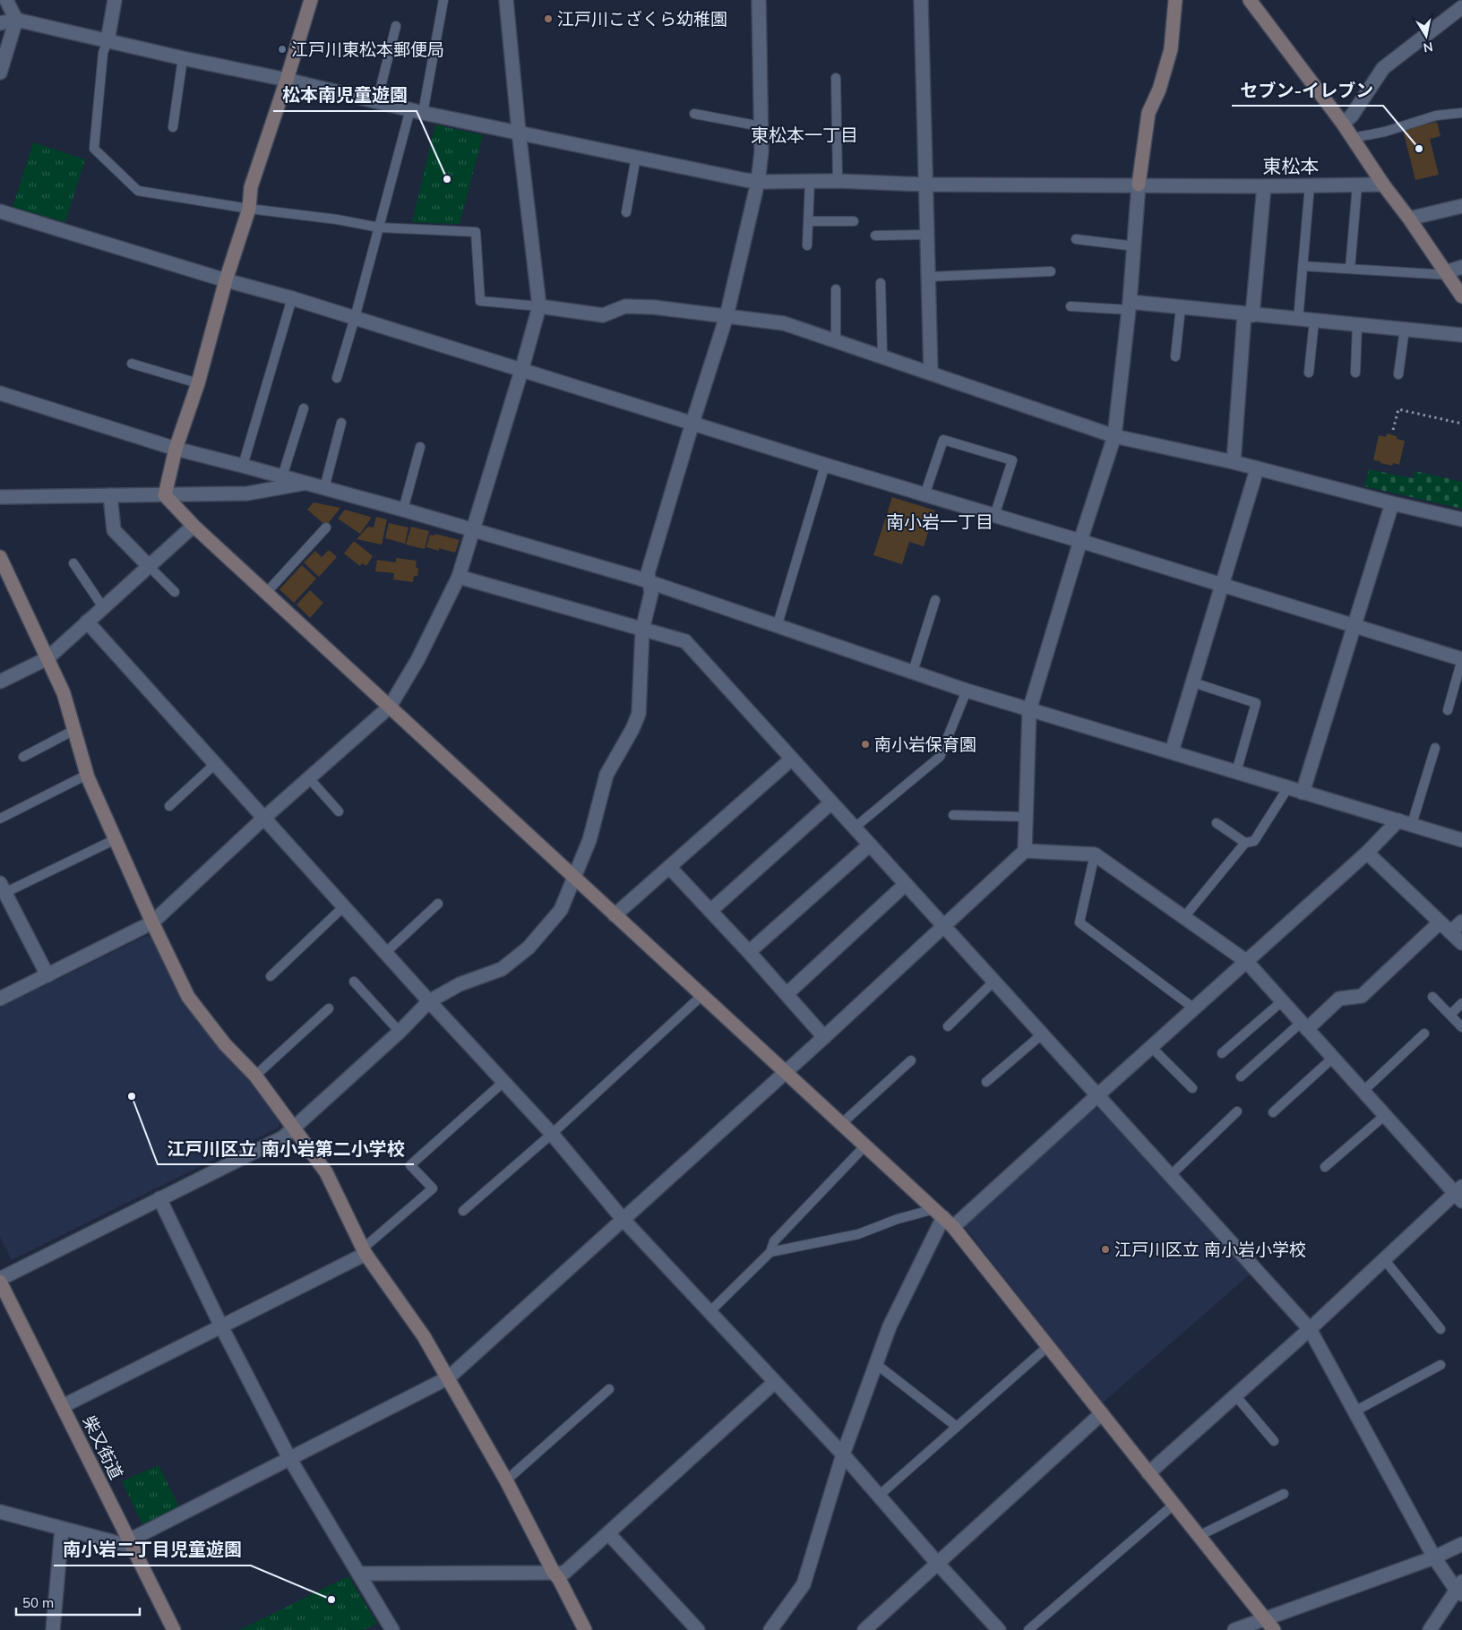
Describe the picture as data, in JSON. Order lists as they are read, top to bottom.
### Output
{
  "streets": {
    "street": ["柴又街道"]
  },
  "districts": ["東松本一丁目", "東松本", "南小岩一丁目"],
  "places": [
    "江戸川こざくら幼稚園",
    "江戸川東松本郵便局",
    "セブン-イレブン",
    "松本南児童遊園",
    "南小岩保育園",
    "江戸川区立 南小岩第二小学校",
    "江戸川区立 南小岩小学校",
    "南小岩二丁目児童遊園"
  ],
  "scale_bar": "50 m",
  "north": "bottom"
}
